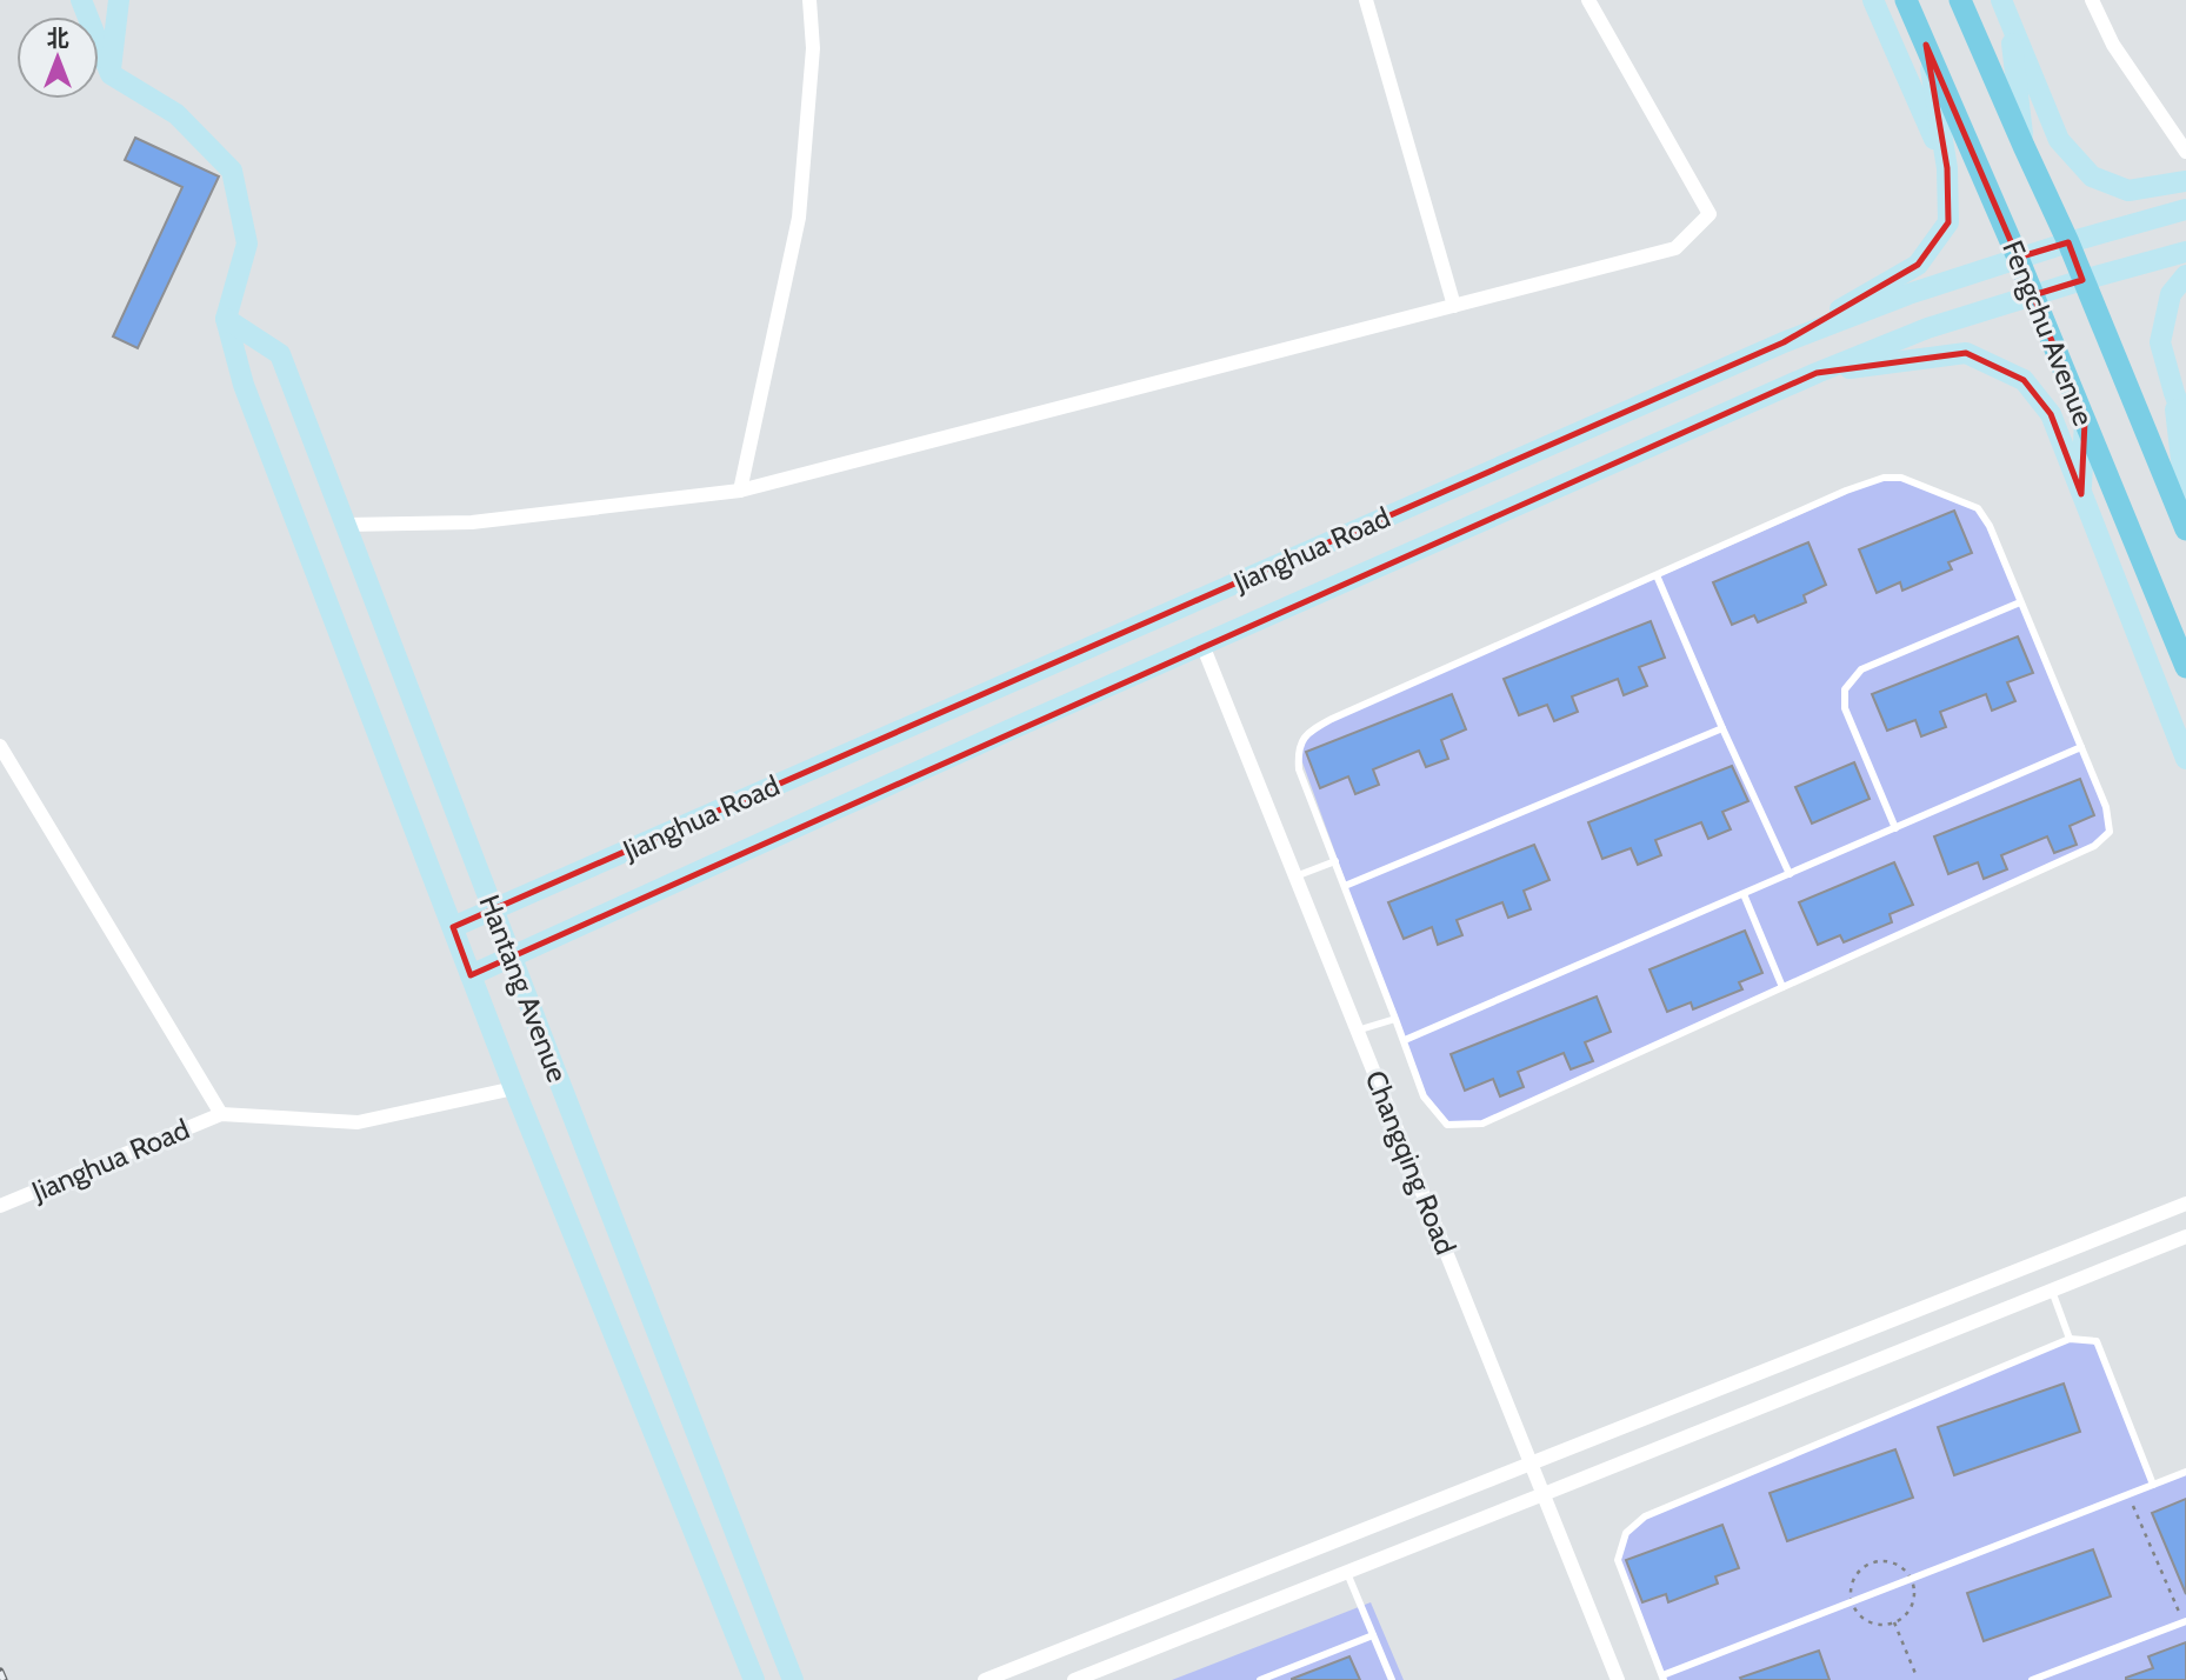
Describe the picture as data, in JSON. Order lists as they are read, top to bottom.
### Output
{
  "streets": {
    "main road": ["Fengchu Avenue", "Jianghua Road", "Hantang Avenue"],
    "street": ["Changqing Road"]
  },
  "crossings": [
    ["Fengchu Avenue", "Jianghua Road"],
    ["Jianghua Road", "Hantang Avenue"],
    ["Jianghua Road", "Changqing Road"]
  ],
  "north": "top"
}
